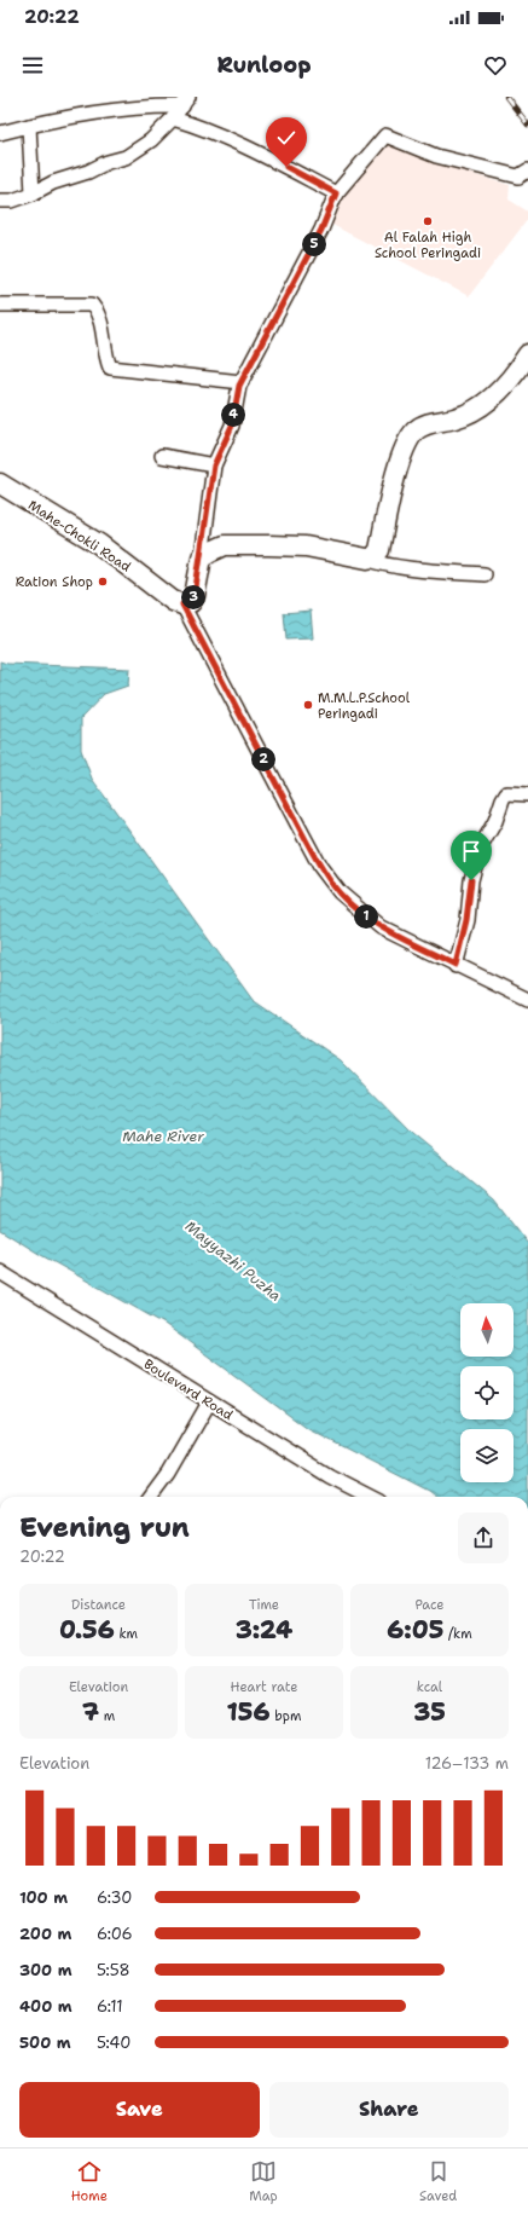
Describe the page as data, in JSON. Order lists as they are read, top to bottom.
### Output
{
  "streets": {
    "main road": ["Mahe-Chokli Road"],
    "street": ["Boulevard Road"]
  },
  "water": ["Mahe River", "Mayyazhi Puzha"],
  "places": ["Al Falah High School Peringadi", "Ration Shop", "M.M.L.P.School Peringadi"],
  "north": "top",
  "page": {
    "status": "20:22",
    "header": "Runloop",
    "pins": [
      "5",
      "4",
      "3",
      "2",
      "1"
    ],
    "heading": ["Evening run", "20:22"],
    "stats": [
      ["Distance", "0.56 km"],
      ["Time", "3:24"],
      ["Pace", "6:05 /km"],
      ["Elevation", "7 m"],
      ["Heart rate", "156 bpm"],
      ["kcal", "35"]
    ],
    "chart": ["Elevation", "126–133 m"],
    "list": [
      {
        "name": "100 m",
        "note": "6:30"
      },
      {
        "name": "200 m",
        "note": "6:06"
      },
      {
        "name": "300 m",
        "note": "5:58"
      },
      {
        "name": "400 m",
        "note": "6:11"
      },
      {
        "name": "500 m",
        "note": "5:40"
      }
    ],
    "buttons": ["Save", "Share"],
    "tabs": ["Home", "Map", "Saved"]
  }
}
